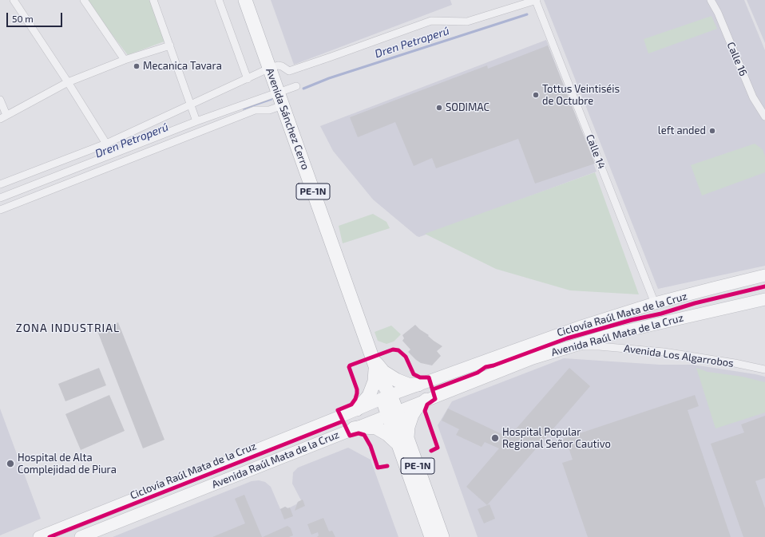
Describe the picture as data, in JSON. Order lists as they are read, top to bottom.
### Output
{
  "streets": {
    "highway": ["Avenida Sánchez Cerro", "PE-1N"],
    "main road": ["Avenida Raúl Mata de la Cruz"],
    "street": ["Calle 16", "Calle 14", "Avenida Los Algarrobos"],
    "cycle path": ["Ciclovía Raúl Mata de la Cruz"]
  },
  "crossings": [
    ["Avenida Sánchez Cerro", "Avenida Raúl Mata de la Cruz"],
    ["Calle 14", "Avenida Raúl Mata de la Cruz"],
    ["Avenida Raúl Mata de la Cruz", "Avenida Los Algarrobos"]
  ],
  "districts": ["ZONA INDUSTRIAL"],
  "water": ["Dren Petroperú"],
  "places": [
    "Mecanica Tavara",
    "Tottus Veintiséis de Octubre",
    "SODIMAC",
    "left anded",
    "Hospital Popular Regional Señor Cautivo",
    "Hospital de Alta Complejidad de Piura"
  ],
  "scale_bar": "50 m"
}
